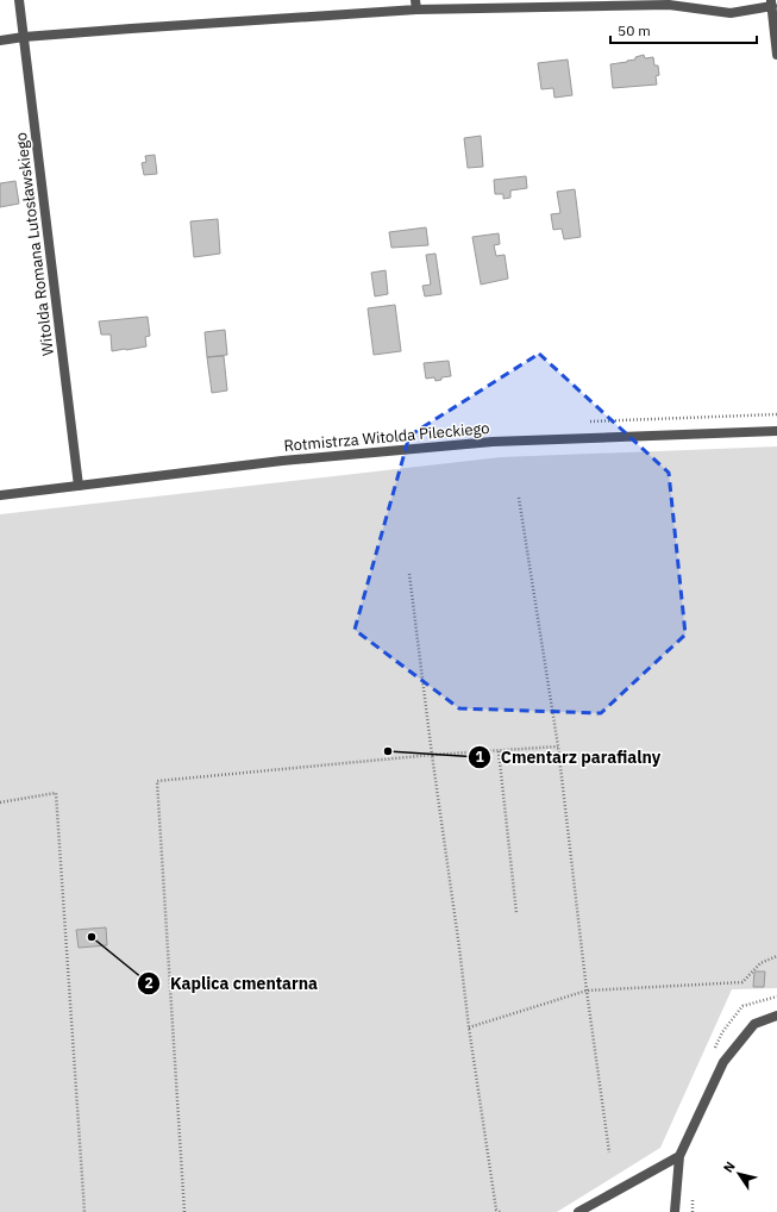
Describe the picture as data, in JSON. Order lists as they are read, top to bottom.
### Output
{
  "streets": {
    "street": ["Witolda Romana Lutosławskiego", "Rotmistrza Witolda Pileckiego"]
  },
  "crossings": [
    ["Witolda Romana Lutosławskiego", "Rotmistrza Witolda Pileckiego"]
  ],
  "places": ["Cmentarz parafialny", "Kaplica cmentarna"],
  "scale_bar": "50 m",
  "north": "top left"
}
